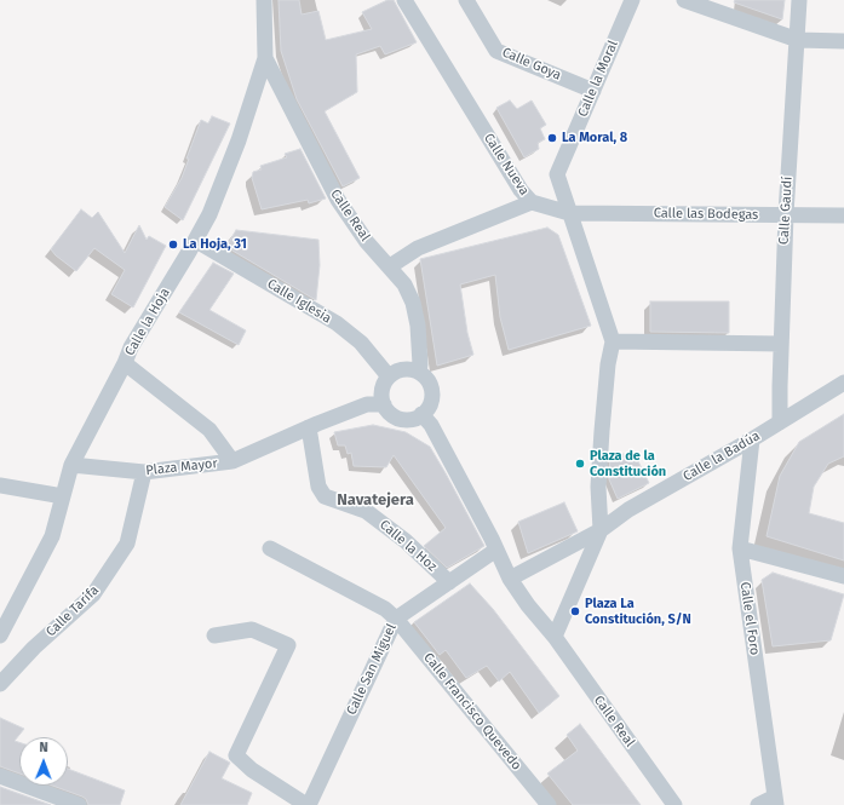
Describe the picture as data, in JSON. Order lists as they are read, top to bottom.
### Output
{
  "streets": {
    "street": [
      "Calle Goya",
      "Calle la Moral",
      "Calle Nueva",
      "Calle Gaudí",
      "Calle las Bodegas",
      "Calle Real",
      "Calle Iglesia",
      "Calle la Hoja",
      "Calle la Badúa",
      "Plaza Mayor",
      "Calle la Hoz",
      "Calle Tarifa",
      "Calle el Foro",
      "Calle San Miguel",
      "Calle Francisco Quevedo"
    ]
  },
  "crossings": [
    ["Calle Goya", "Calle la Moral"],
    ["Calle la Moral", "Calle Nueva"],
    ["Calle la Moral", "Calle las Bodegas"],
    ["Calle Nueva", "Calle las Bodegas"],
    ["Calle Gaudí", "Calle las Bodegas"],
    ["Calle Gaudí", "Calle la Badúa"],
    ["Calle Real", "Calle Iglesia"],
    ["Calle Real", "Calle la Hoja"],
    ["Calle Iglesia", "Calle la Hoja"],
    ["Calle la Hoja", "Plaza Mayor"],
    ["Calle la Badúa", "Calle el Foro"],
    ["Plaza Mayor", "Calle Tarifa"],
    ["Calle la Hoz", "Calle San Miguel"],
    ["Calle San Miguel", "Calle Francisco Quevedo"]
  ],
  "districts": ["Navatejera"],
  "places": [
    "La Moral, 8",
    "La Hoja, 31",
    "Plaza de la Constitución",
    "Plaza La Constitución, S/N"
  ],
  "north": "top"
}
